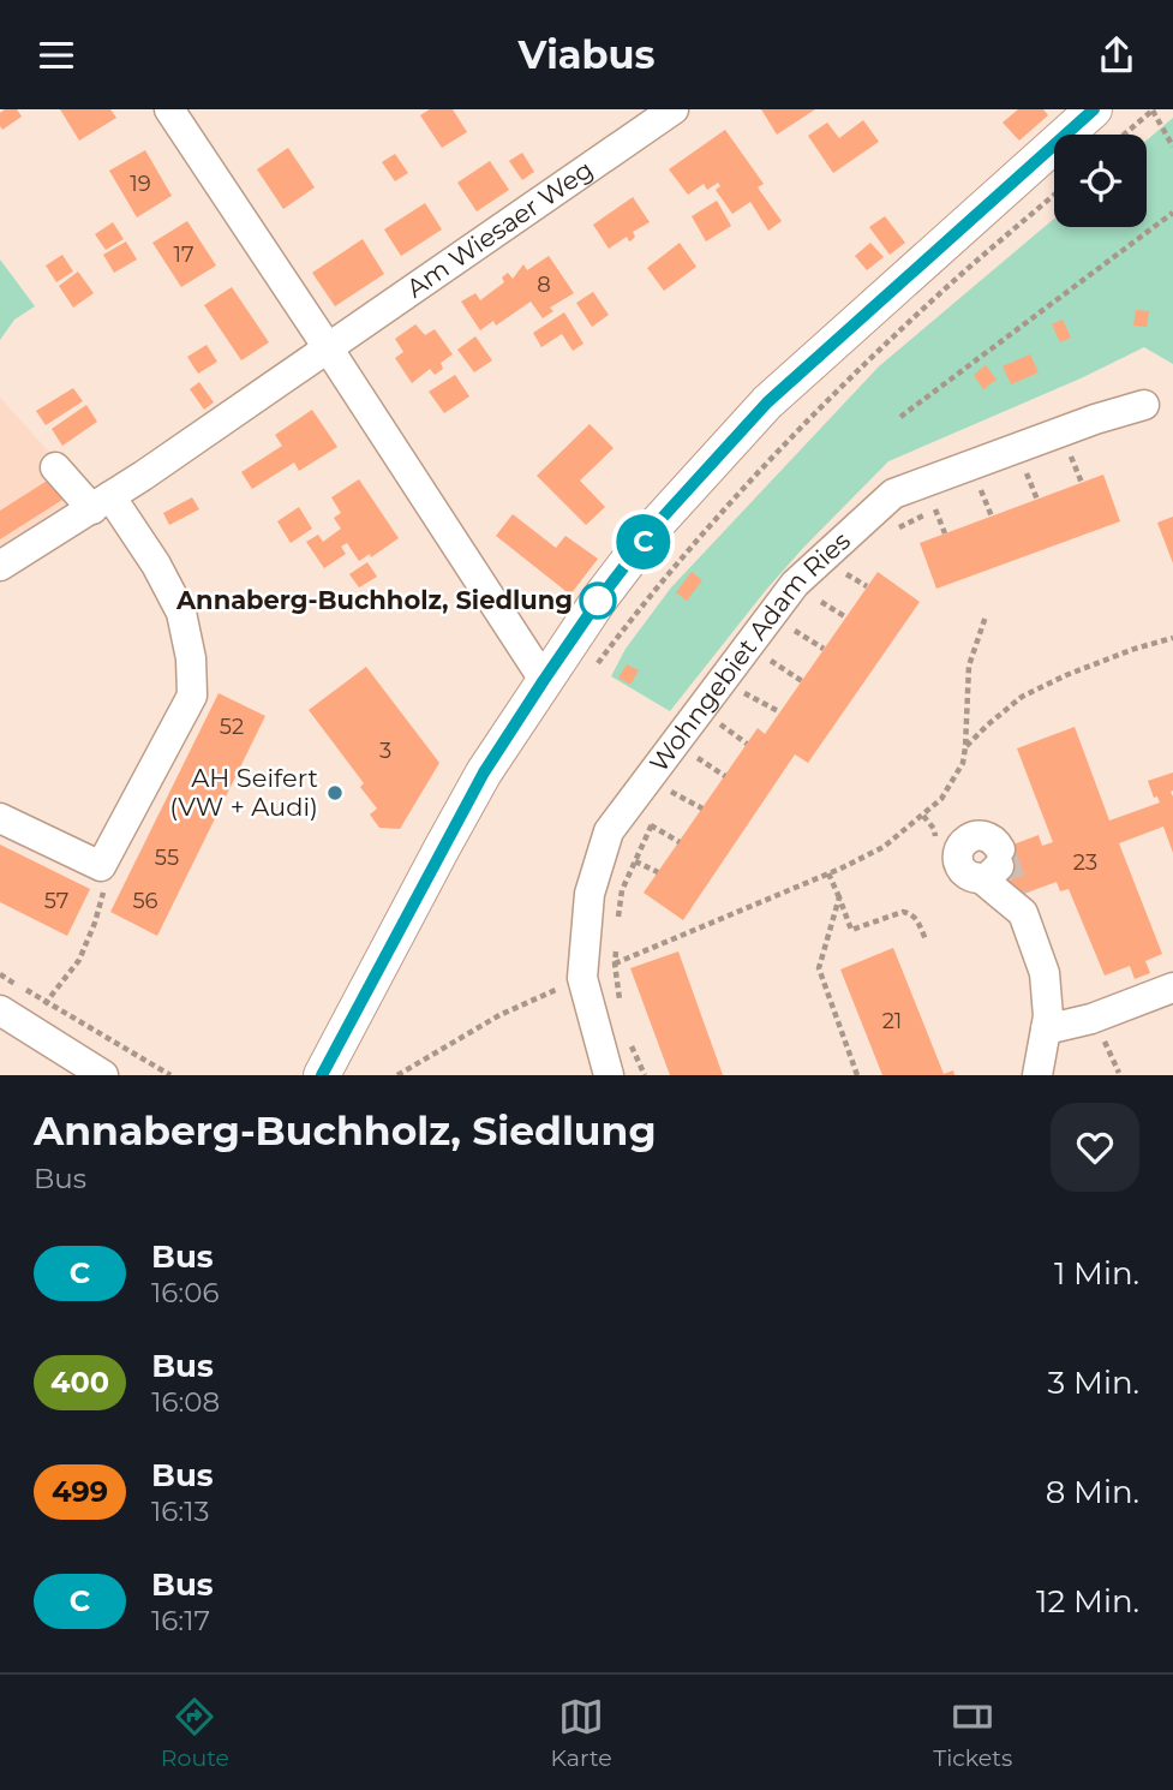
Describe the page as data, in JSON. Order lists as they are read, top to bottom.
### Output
{
  "streets": {
    "street": ["Am Wiesaer Weg", "Wohngebiet Adam Ries"]
  },
  "places": ["Annaberg-Buchholz, Siedlung", "AH Seifert (VW + Audi)"],
  "lines": ["bus line C"],
  "house_numbers": [
    "19",
    "17",
    "8",
    "52",
    "3",
    "55",
    "23",
    "57",
    "56",
    "21"
  ],
  "page": {
    "header": "Viabus",
    "on_map": "C",
    "heading": ["Annaberg-Buchholz, Siedlung", "Bus"],
    "list": [
      {
        "mark": "C",
        "name": "Bus",
        "note": "16:06",
        "value": "1 Min."
      },
      {
        "mark": "400",
        "name": "Bus",
        "note": "16:08",
        "value": "3 Min."
      },
      {
        "mark": "499",
        "name": "Bus",
        "note": "16:13",
        "value": "8 Min."
      },
      {
        "mark": "C",
        "name": "Bus",
        "note": "16:17",
        "value": "12 Min."
      }
    ],
    "tabs": ["Route", "Karte", "Tickets"]
  }
}
